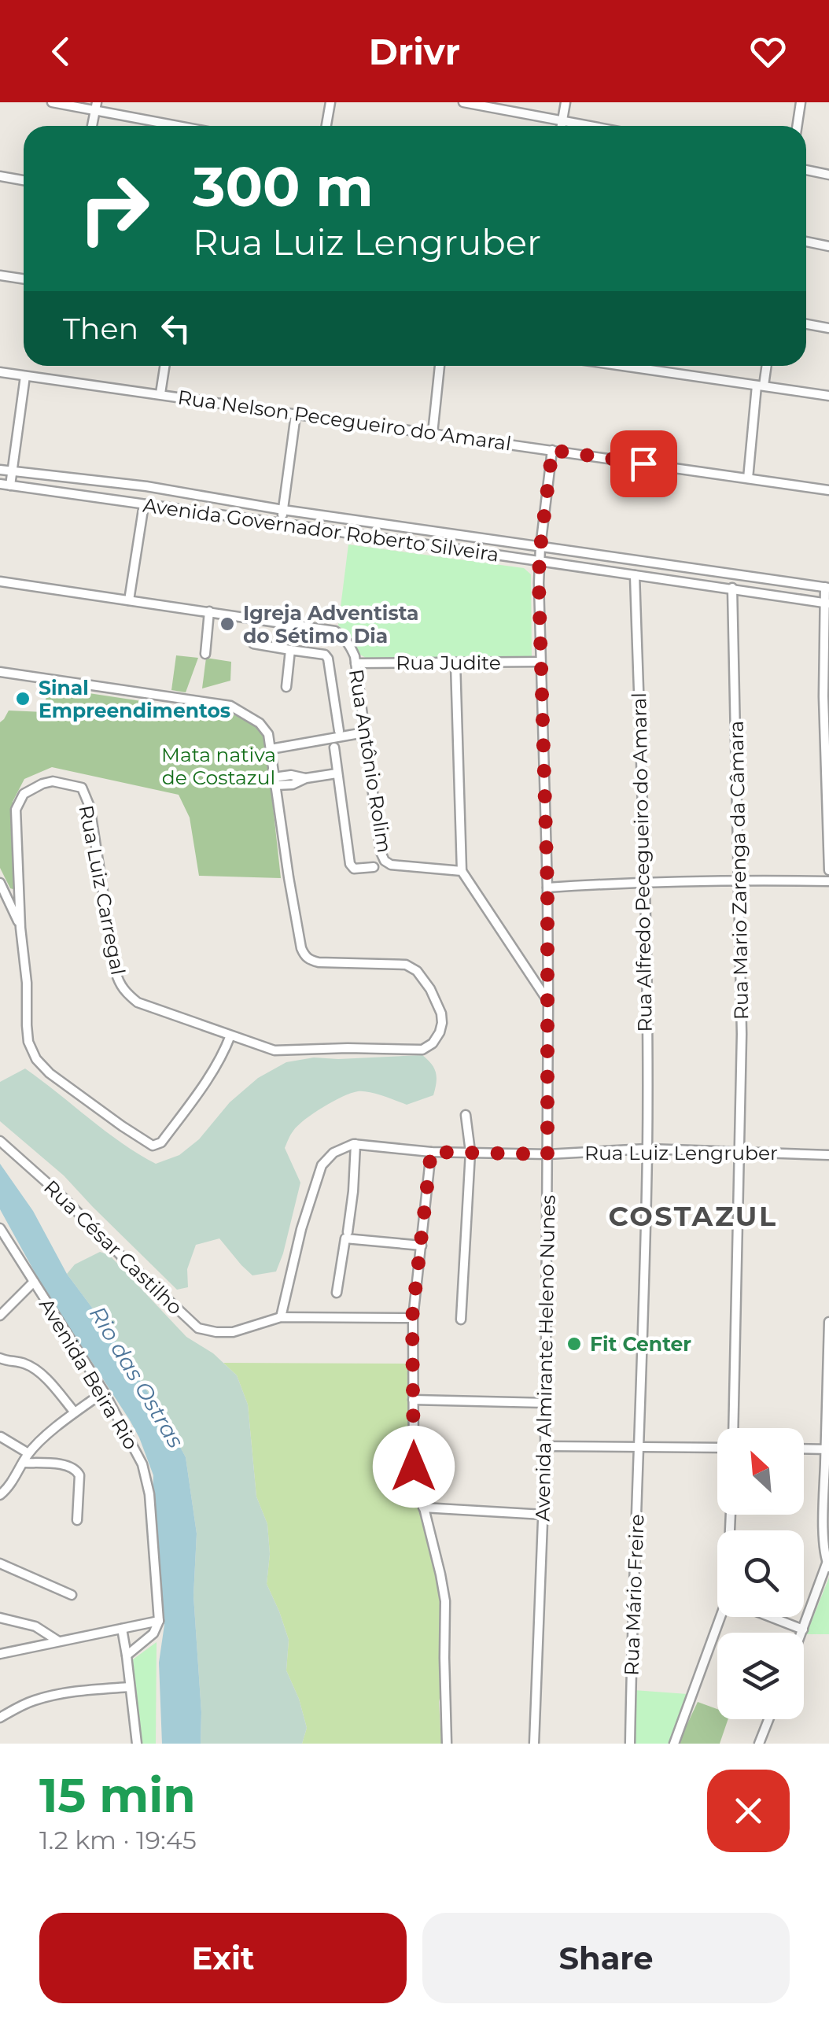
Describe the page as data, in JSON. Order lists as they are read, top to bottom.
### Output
{
  "streets": {
    "street": [
      "Rua Nelson Pecegueiro do Amaral",
      "Avenida Governador Roberto Silveira",
      "Rua Judite",
      "Rua Antônio Rolim",
      "Rua Alfredo Pecegueiro do Amaral",
      "Rua Mario Zarenga da Câmara",
      "Rua Luiz Carregal",
      "Rua Luiz Lengruber",
      "Rua César Castilho",
      "Avenida Almirante Heleno Nunes",
      "Avenida Beira Rio",
      "Rua Mário Freire"
    ]
  },
  "crossings": [
    ["Rua Nelson Pecegueiro do Amaral", "Avenida Almirante Heleno Nunes"],
    ["Avenida Governador Roberto Silveira", "Rua Alfredo Pecegueiro do Amaral"],
    ["Avenida Governador Roberto Silveira", "Rua Mario Zarenga da Câmara"],
    ["Avenida Governador Roberto Silveira", "Avenida Almirante Heleno Nunes"],
    ["Rua Judite", "Rua Antônio Rolim"],
    ["Rua Judite", "Avenida Almirante Heleno Nunes"],
    ["Rua Alfredo Pecegueiro do Amaral", "Rua Luiz Lengruber"],
    ["Rua Alfredo Pecegueiro do Amaral", "Rua Mário Freire"],
    ["Rua Mario Zarenga da Câmara", "Rua Luiz Lengruber"],
    ["Rua Luiz Lengruber", "Avenida Almirante Heleno Nunes"]
  ],
  "districts": ["COSTAZUL"],
  "water": ["Rio das Ostras"],
  "parks": ["Mata nativa de Costazul"],
  "places": ["Igreja Adventista do Sétimo Dia", "Sinal Empreendimentos", "Fit Center"],
  "north": "top left",
  "page": {
    "header": "Drivr",
    "turn": ["300 m", "Rua Luiz Lengruber"],
    "then": "Then",
    "heading": ["15 min", "1.2 km · 19:45"],
    "buttons": ["Exit", "Share"]
  }
}
